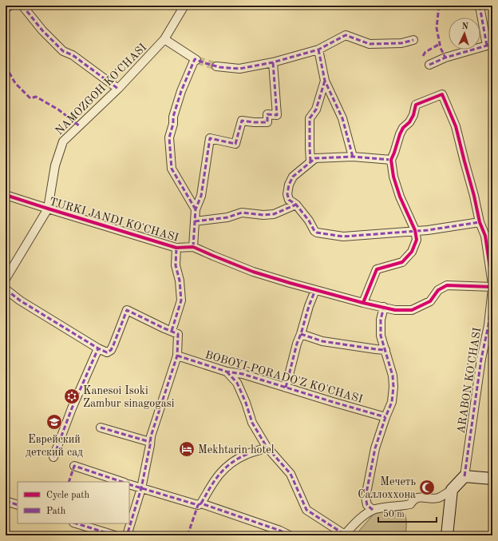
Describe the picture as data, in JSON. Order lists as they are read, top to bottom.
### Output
{
  "streets": {
    "street": [
      "NAMOZGOH KO'CHASI",
      "TURKI JANDI KO'CHASI",
      "BOBOYI-PORADO'Z KO'CHASI",
      "ARABON KO'CHASI"
    ]
  },
  "crossings": [
    ["NAMOZGOH KO'CHASI", "TURKI JANDI KO'CHASI"],
    ["TURKI JANDI KO'CHASI", "ARABON KO'CHASI"]
  ],
  "places": {
    "synagogue": ["Kanesoi Isoki Zambur sinagogasi"],
    "school or university": ["Еврейский детский сад"],
    "hotel": ["Mekhtarin hotel"],
    "mosque": ["Мечеть Саллоххона"]
  },
  "legend": ["Cycle path", "Path"],
  "scale_bar": "50 m",
  "north": "top"
}
